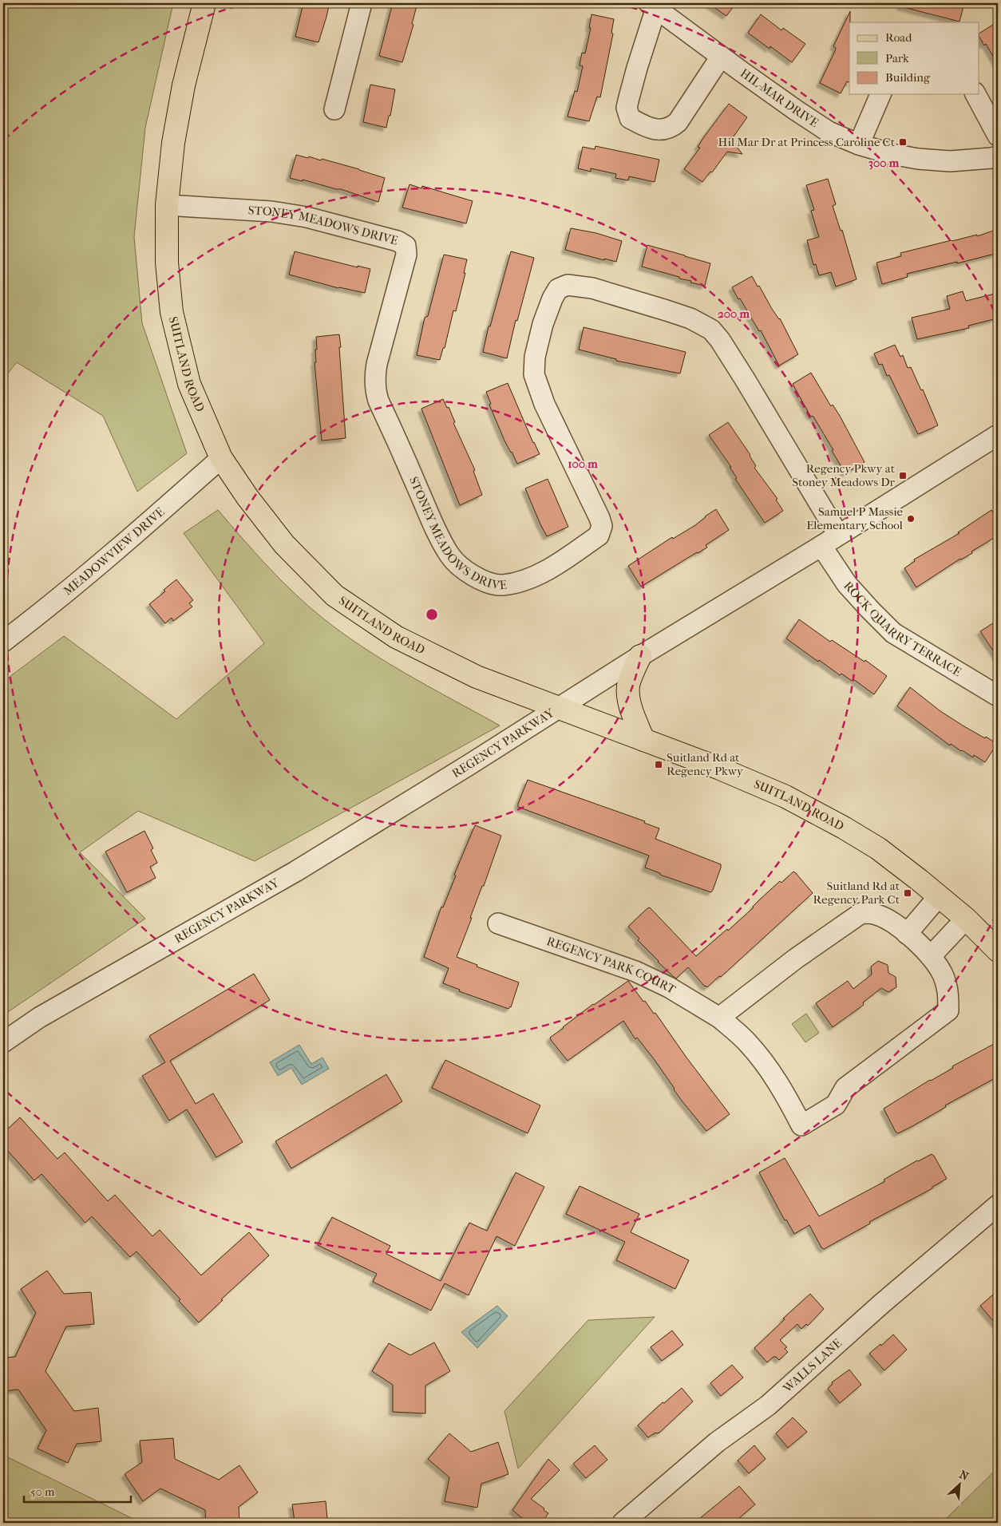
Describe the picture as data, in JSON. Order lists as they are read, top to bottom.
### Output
{
  "streets": {
    "main road": ["SUITLAND ROAD"],
    "street": [
      "HIL-MAR DRIVE",
      "STONEY MEADOWS DRIVE",
      "MEADOWVIEW DRIVE",
      "ROCK QUARRY TERRACE",
      "REGENCY PARKWAY",
      "REGENCY PARK COURT",
      "WALLS LANE"
    ]
  },
  "crossings": [
    ["STONEY MEADOWS DRIVE", "SUITLAND ROAD"],
    ["STONEY MEADOWS DRIVE", "REGENCY PARKWAY"],
    ["SUITLAND ROAD", "MEADOWVIEW DRIVE"],
    ["SUITLAND ROAD", "REGENCY PARKWAY"],
    ["ROCK QUARRY TERRACE", "REGENCY PARKWAY"]
  ],
  "places": {
    "transit": [
      "Hil Mar Dr at Princess Caroline Ct",
      "Regency Pkwy at Stoney Meadows Dr",
      "Suitland Rd at Regency Pkwy",
      "Suitland Rd at Regency Park Ct"
    ],
    "other": ["Samuel P Massie Elementary School"]
  },
  "legend": ["Road", "Park", "Building"],
  "scale_bar": "50 m",
  "north": "top right",
  "rings": ["300 m", "200 m", "100 m"]
}
